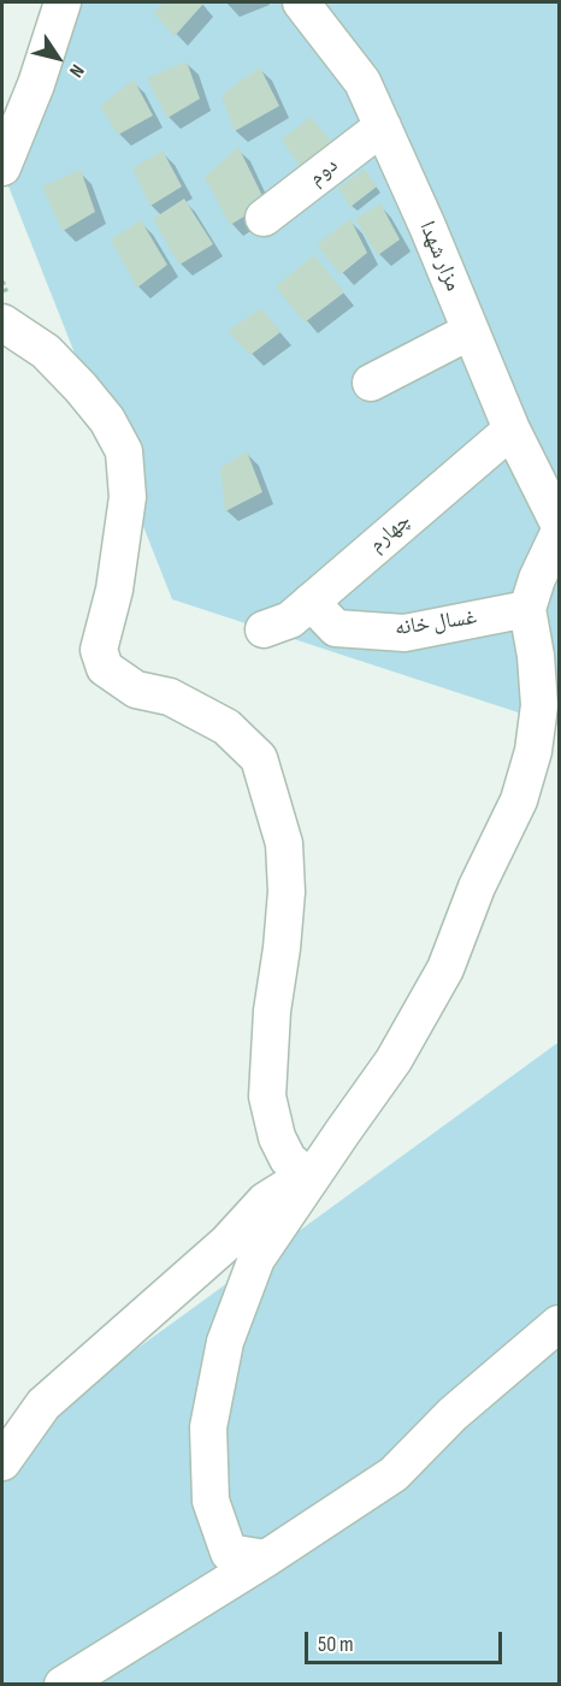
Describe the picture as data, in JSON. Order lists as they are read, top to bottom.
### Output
{
  "streets": {
    "street": [
      "دوم",
      "مزار شهدا",
      "چهارم",
      "غسال خانه"
    ]
  },
  "crossings": [
    ["دوم", "مزار شهدا"],
    ["مزار شهدا", "چهارم"],
    ["چهارم", "غسال خانه"]
  ],
  "scale_bar": "50 m",
  "north": "bottom right"
}
